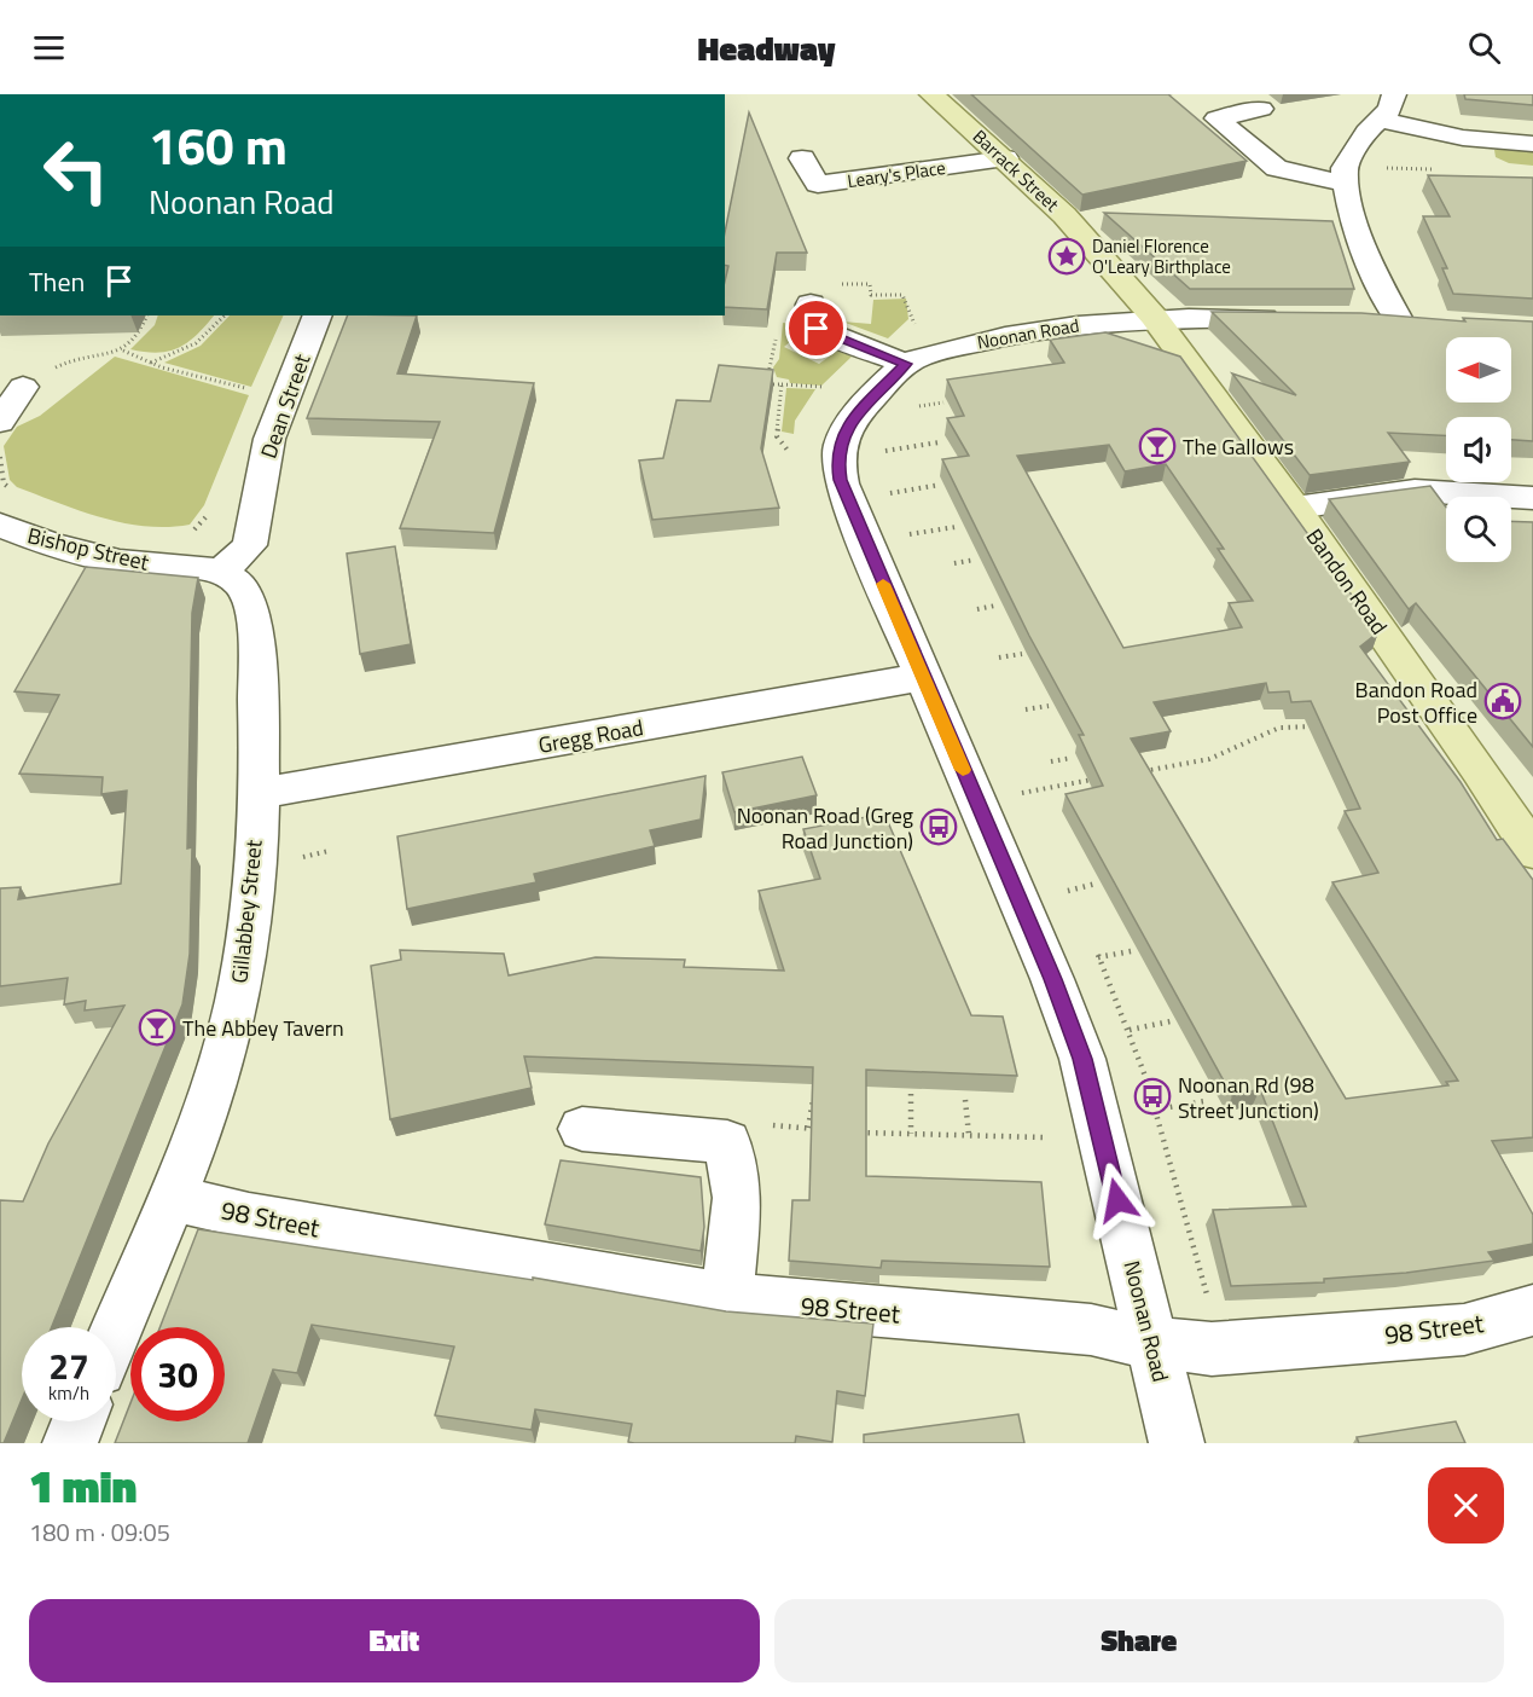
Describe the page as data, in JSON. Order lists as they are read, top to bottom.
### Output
{
  "streets": {
    "main road": ["Barrack Street", "Bandon Road"],
    "street": [
      "Leary's Place",
      "Noonan Road",
      "Dean Street",
      "Bishop Street",
      "Gregg Road",
      "Gillabbey Street",
      "98 Street"
    ]
  },
  "crossings": [
    ["Barrack Street", "Leary's Place"],
    ["Barrack Street", "Noonan Road"],
    ["Barrack Street", "Bandon Road"],
    ["Noonan Road", "Bandon Road"],
    ["Noonan Road", "Gregg Road"],
    ["Noonan Road", "98 Street"],
    ["Dean Street", "Bishop Street"],
    ["Dean Street", "Gillabbey Street"],
    ["Bishop Street", "Gillabbey Street"],
    ["Gregg Road", "Gillabbey Street"],
    ["Gillabbey Street", "98 Street"]
  ],
  "places": {
    "place": ["Daniel Florence O'Leary Birthplace"],
    "bar": ["The Gallows", "The Abbey Tavern"],
    "public building": ["Bandon Road Post Office"],
    "bus stop": ["Noonan Road (Greg Road Junction)", "Noonan Rd (98 Street Junction)"]
  },
  "north": "left",
  "page": {
    "header": "Headway",
    "turn": ["160 m", "Noonan Road"],
    "then": "Then",
    "speed": "27 km/h",
    "limit": "30",
    "heading": ["1 min", "180 m · 09:05"],
    "buttons": ["Exit", "Share"]
  }
}
